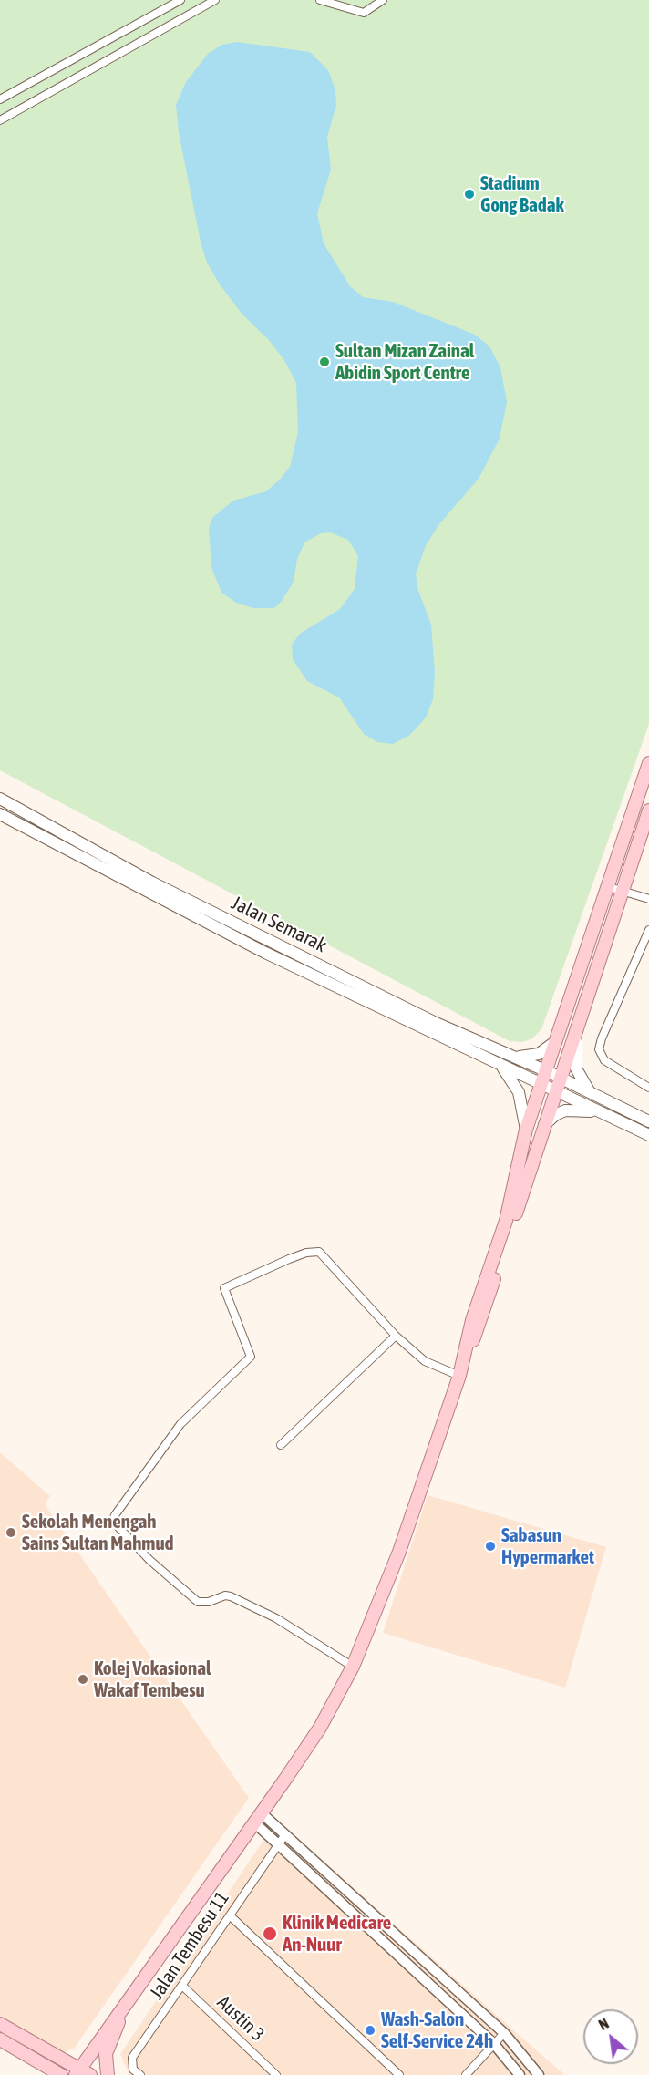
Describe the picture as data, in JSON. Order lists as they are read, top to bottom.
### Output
{
  "streets": {
    "main road": ["Jalan Semarak"],
    "street": ["Jalan Tembesu 11", "Austin 3"]
  },
  "crossings": [
    ["Jalan Tembesu 11", "Austin 3"]
  ],
  "places": [
    "Stadium Gong Badak",
    "Sultan Mizan Zainal Abidin Sport Centre",
    "Sekolah Menengah Sains Sultan Mahmud",
    "Sabasun Hypermarket",
    "Kolej Vokasional Wakaf Tembesu",
    "Klinik Medicare An-Nuur",
    "Wash-Salon Self-Service 24h"
  ],
  "north": "top left"
}
